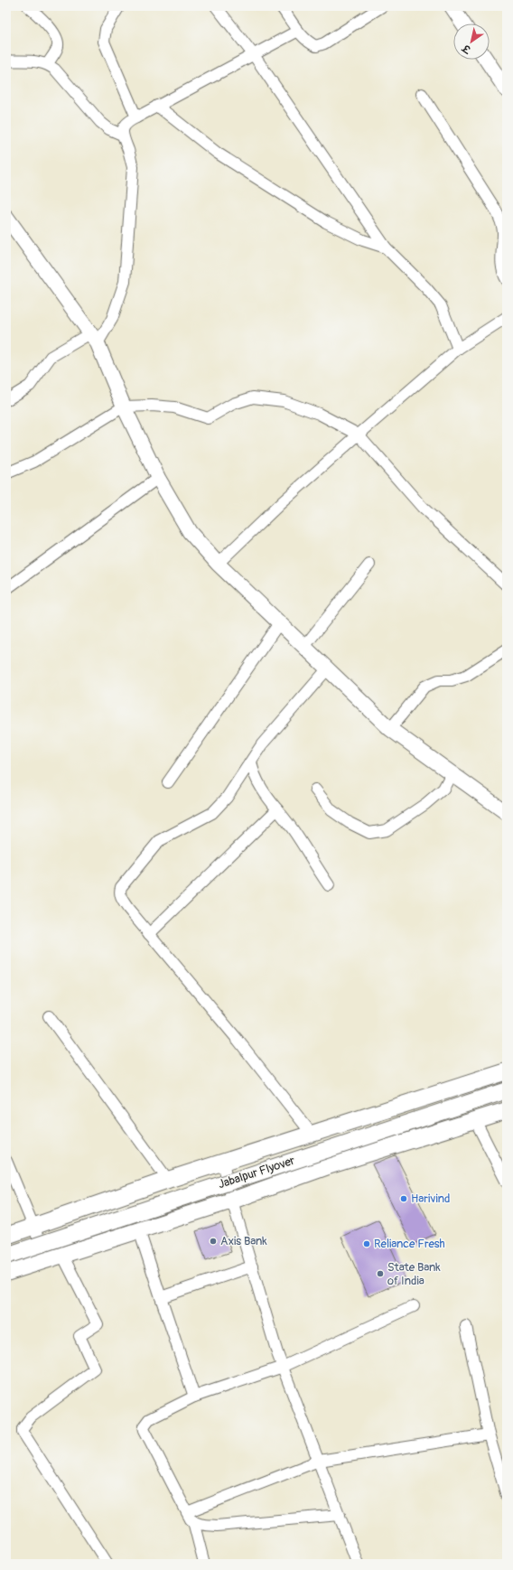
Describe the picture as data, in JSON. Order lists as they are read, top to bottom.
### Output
{
  "streets": {
    "main road": ["Jabalpur Flyover"]
  },
  "places": [
    "Harivind",
    "Axis Bank",
    "Reliance Fresh",
    "State Bank of India"
  ],
  "north": "bottom left"
}
